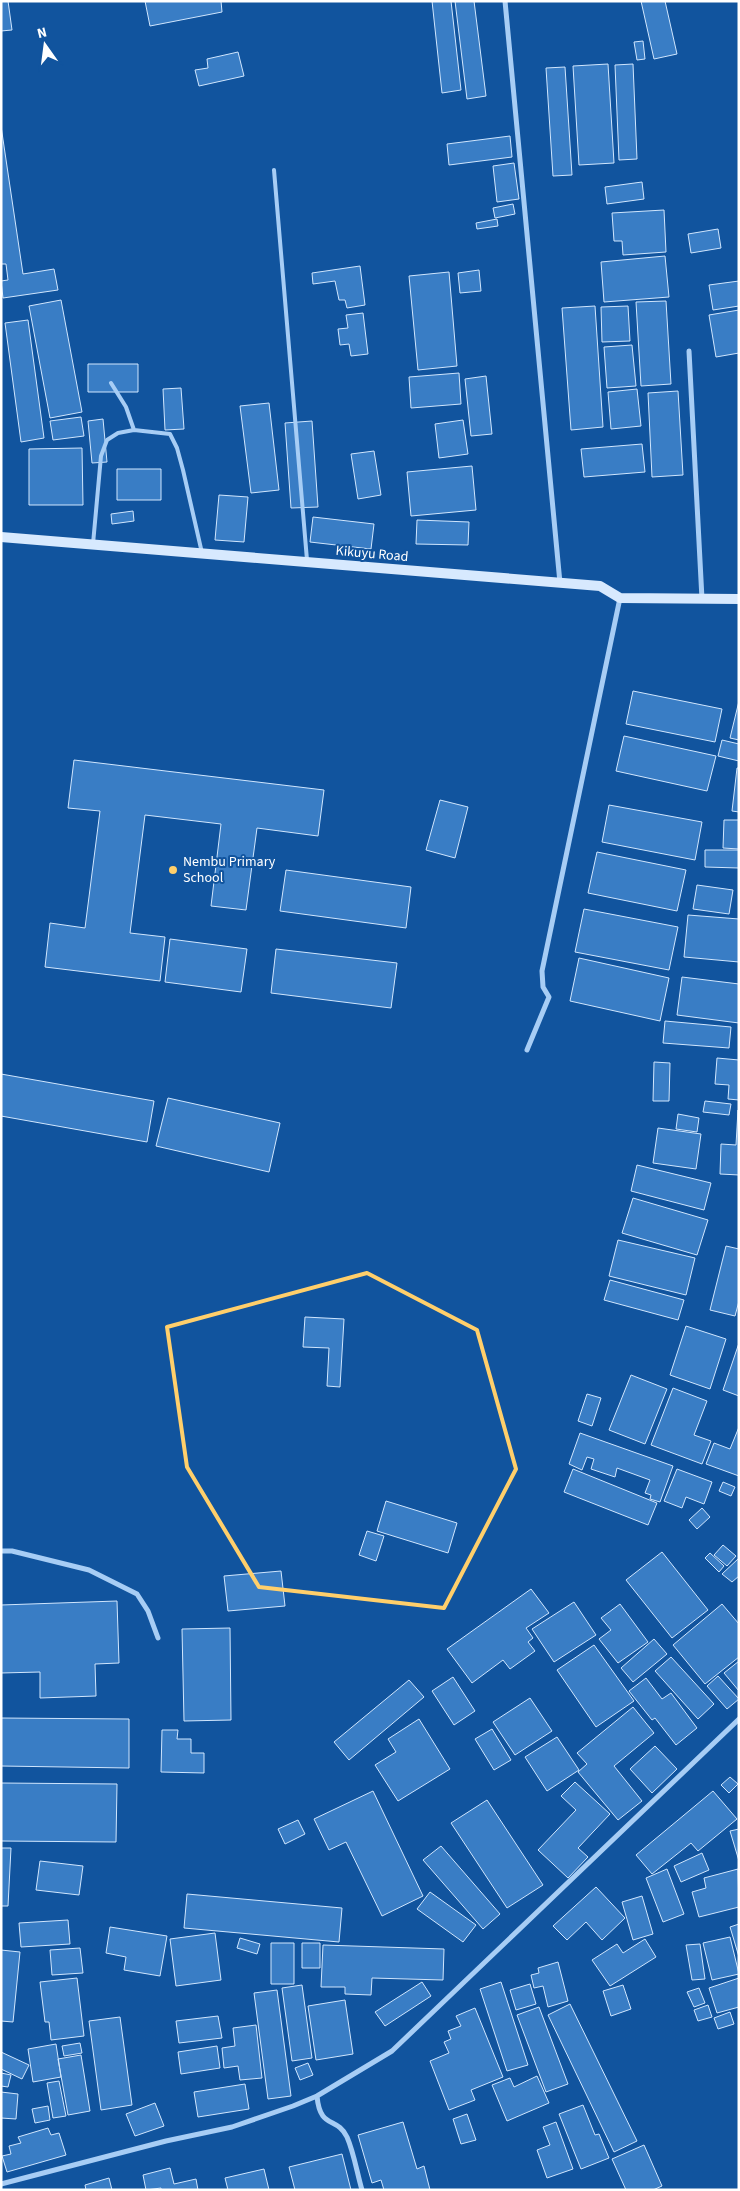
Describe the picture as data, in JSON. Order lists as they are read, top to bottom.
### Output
{
  "streets": {
    "main road": ["Kikuyu Road"]
  },
  "places": ["Nembu Primary School"],
  "north": "top"
}
